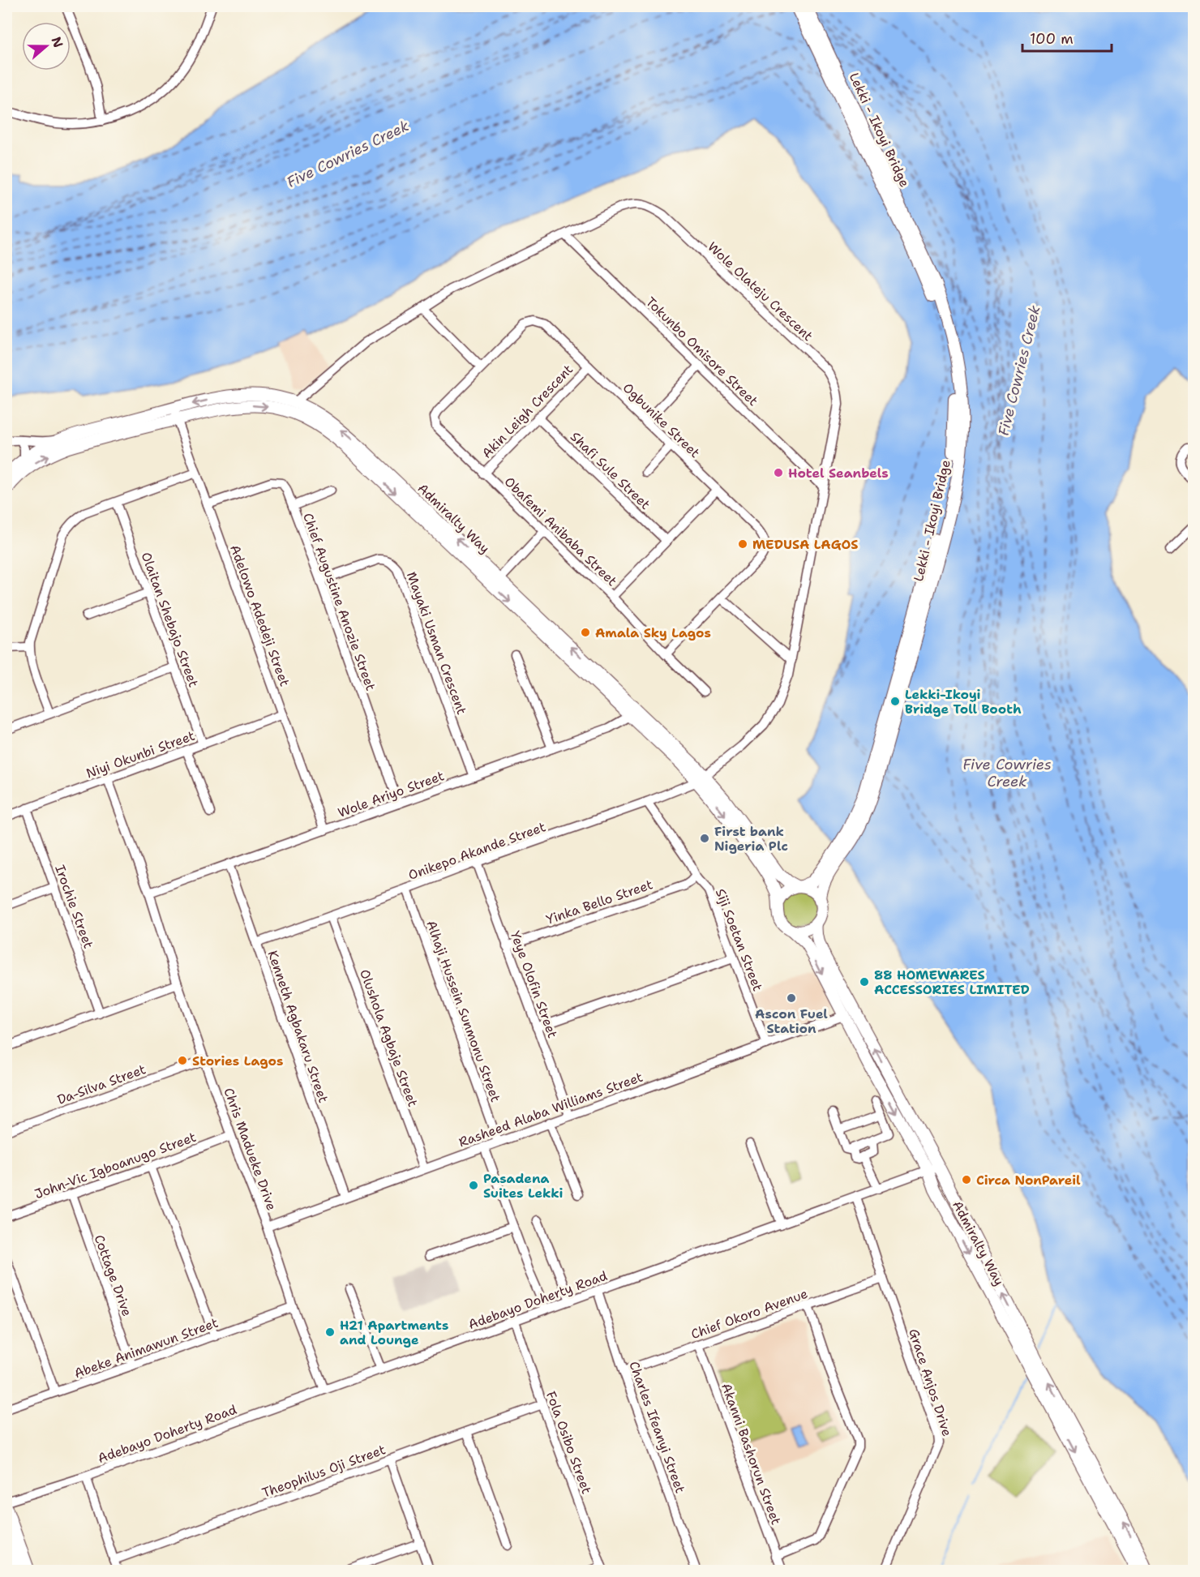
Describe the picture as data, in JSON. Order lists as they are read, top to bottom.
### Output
{
  "streets": {
    "main road": ["Lekki - Ikoyi Bridge", "Admiralty Way"],
    "street": [
      "Wole Olateju Crescent",
      "Tokunbo Omisore Street",
      "Akin Leigh Crescent",
      "Ogbunike Street",
      "Shafi Sule Street",
      "Obafemi Anibaba Street",
      "Chief Augustine Anozie Street",
      "Adelowo Adedeji Street",
      "Olaitan Shebajo Street",
      "Mayaki Usman Crescent",
      "Niyi Okunbi Street",
      "Wole Ariyo Street",
      "Onikepo Akande Street",
      "Yinka Bello Street",
      "Irochie Street",
      "Siji Soetan Street",
      "Yeye Olofin Street",
      "Alhaji Hussein Sunmonu Street",
      "Kenneth Agbakaru Street",
      "Olushola Agbaje Street",
      "Da-Silva Street",
      "Rasheed Alaba Williams Street",
      "Chris Madueke Drive",
      "John-Vic Igboanugo Street",
      "Cottage Drive",
      "Adebayo Doherty Road",
      "Chief Okoro Avenue",
      "Abeke Animawun Street",
      "Grace Anjos Drive",
      "Charles Ifeanyi Street",
      "Fola Osibo Street",
      "Akanni Bashorun Street",
      "Theophilus Oji Street"
    ]
  },
  "crossings": [
    ["Wole Olateju Crescent", "Tokunbo Omisore Street"],
    ["Wole Olateju Crescent", "Admiralty Way"],
    ["Wole Olateju Crescent", "Onikepo Akande Street"],
    ["Akin Leigh Crescent", "Ogbunike Street"],
    ["Akin Leigh Crescent", "Shafi Sule Street"],
    ["Akin Leigh Crescent", "Obafemi Anibaba Street"],
    ["Ogbunike Street", "Obafemi Anibaba Street"],
    ["Admiralty Way", "Adelowo Adedeji Street"],
    ["Admiralty Way", "Wole Ariyo Street"],
    ["Admiralty Way", "Onikepo Akande Street"],
    ["Admiralty Way", "Rasheed Alaba Williams Street"],
    ["Admiralty Way", "Adebayo Doherty Road"],
    ["Chief Augustine Anozie Street", "Adelowo Adedeji Street"],
    ["Chief Augustine Anozie Street", "Mayaki Usman Crescent"],
    ["Chief Augustine Anozie Street", "Wole Ariyo Street"],
    ["Adelowo Adedeji Street", "Niyi Okunbi Street"],
    ["Adelowo Adedeji Street", "Wole Ariyo Street"],
    ["Olaitan Shebajo Street", "Niyi Okunbi Street"],
    ["Mayaki Usman Crescent", "Wole Ariyo Street"],
    ["Niyi Okunbi Street", "Irochie Street"],
    ["Niyi Okunbi Street", "Chris Madueke Drive"],
    ["Wole Ariyo Street", "Kenneth Agbakaru Street"],
    ["Wole Ariyo Street", "Chris Madueke Drive"],
    ["Onikepo Akande Street", "Siji Soetan Street"],
    ["Onikepo Akande Street", "Yeye Olofin Street"],
    ["Onikepo Akande Street", "Alhaji Hussein Sunmonu Street"],
    ["Onikepo Akande Street", "Kenneth Agbakaru Street"],
    ["Onikepo Akande Street", "Olushola Agbaje Street"],
    ["Yinka Bello Street", "Siji Soetan Street"],
    ["Yinka Bello Street", "Yeye Olofin Street"],
    ["Siji Soetan Street", "Rasheed Alaba Williams Street"],
    ["Yeye Olofin Street", "Rasheed Alaba Williams Street"],
    ["Alhaji Hussein Sunmonu Street", "Rasheed Alaba Williams Street"],
    ["Kenneth Agbakaru Street", "Rasheed Alaba Williams Street"],
    ["Olushola Agbaje Street", "Rasheed Alaba Williams Street"],
    ["Da-Silva Street", "Chris Madueke Drive"],
    ["Rasheed Alaba Williams Street", "Chris Madueke Drive"],
    ["Chris Madueke Drive", "John-Vic Igboanugo Street"],
    ["Chris Madueke Drive", "Adebayo Doherty Road"],
    ["Chris Madueke Drive", "Abeke Animawun Street"],
    ["John-Vic Igboanugo Street", "Cottage Drive"],
    ["Cottage Drive", "Abeke Animawun Street"],
    ["Adebayo Doherty Road", "Grace Anjos Drive"],
    ["Adebayo Doherty Road", "Charles Ifeanyi Street"],
    ["Adebayo Doherty Road", "Fola Osibo Street"],
    ["Chief Okoro Avenue", "Grace Anjos Drive"],
    ["Chief Okoro Avenue", "Charles Ifeanyi Street"],
    ["Chief Okoro Avenue", "Akanni Bashorun Street"],
    ["Fola Osibo Street", "Theophilus Oji Street"]
  ],
  "water": ["Five Cowries Creek"],
  "places": [
    "Hotel Seanbels",
    "MEDUSA LAGOS",
    "Amala Sky Lagos",
    "Lekki-Ikoyi Bridge Toll Booth",
    "First bank Nigeria Plc",
    "88 HOMEWARES ACCESSORIES LIMITED",
    "Ascon Fuel Station",
    "Stories Lagos",
    "Circa NonPareil",
    "Pasadena Suites Lekki",
    "H21 Apartments and Lounge"
  ],
  "scale_bar": "100 m",
  "north": "right"
}
